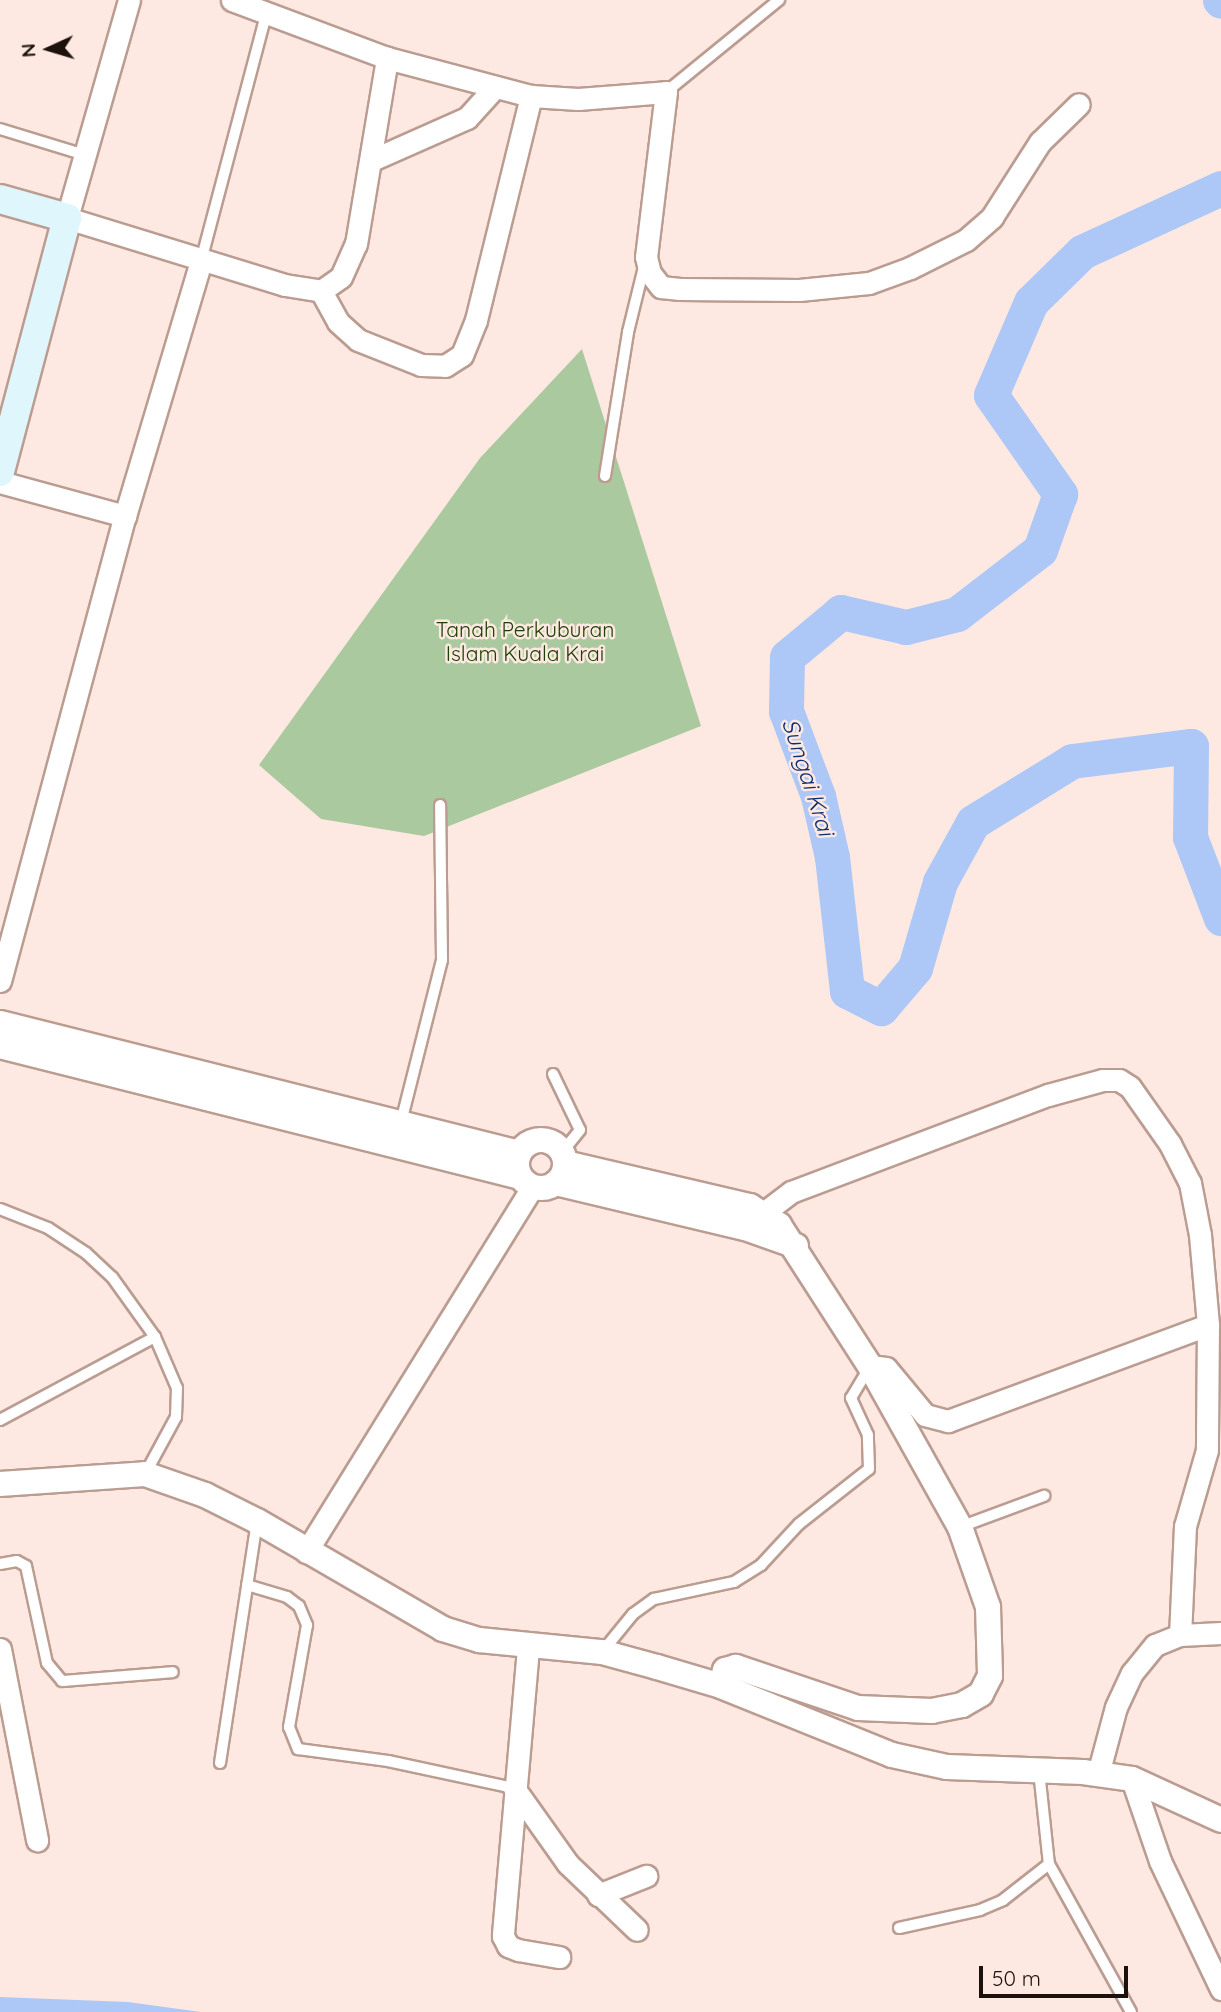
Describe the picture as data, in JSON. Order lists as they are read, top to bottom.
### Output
{
  "water": ["Sungai Krai"],
  "parks": ["Tanah Perkuburan Islam Kuala Krai"],
  "scale_bar": "50 m",
  "north": "left"
}
